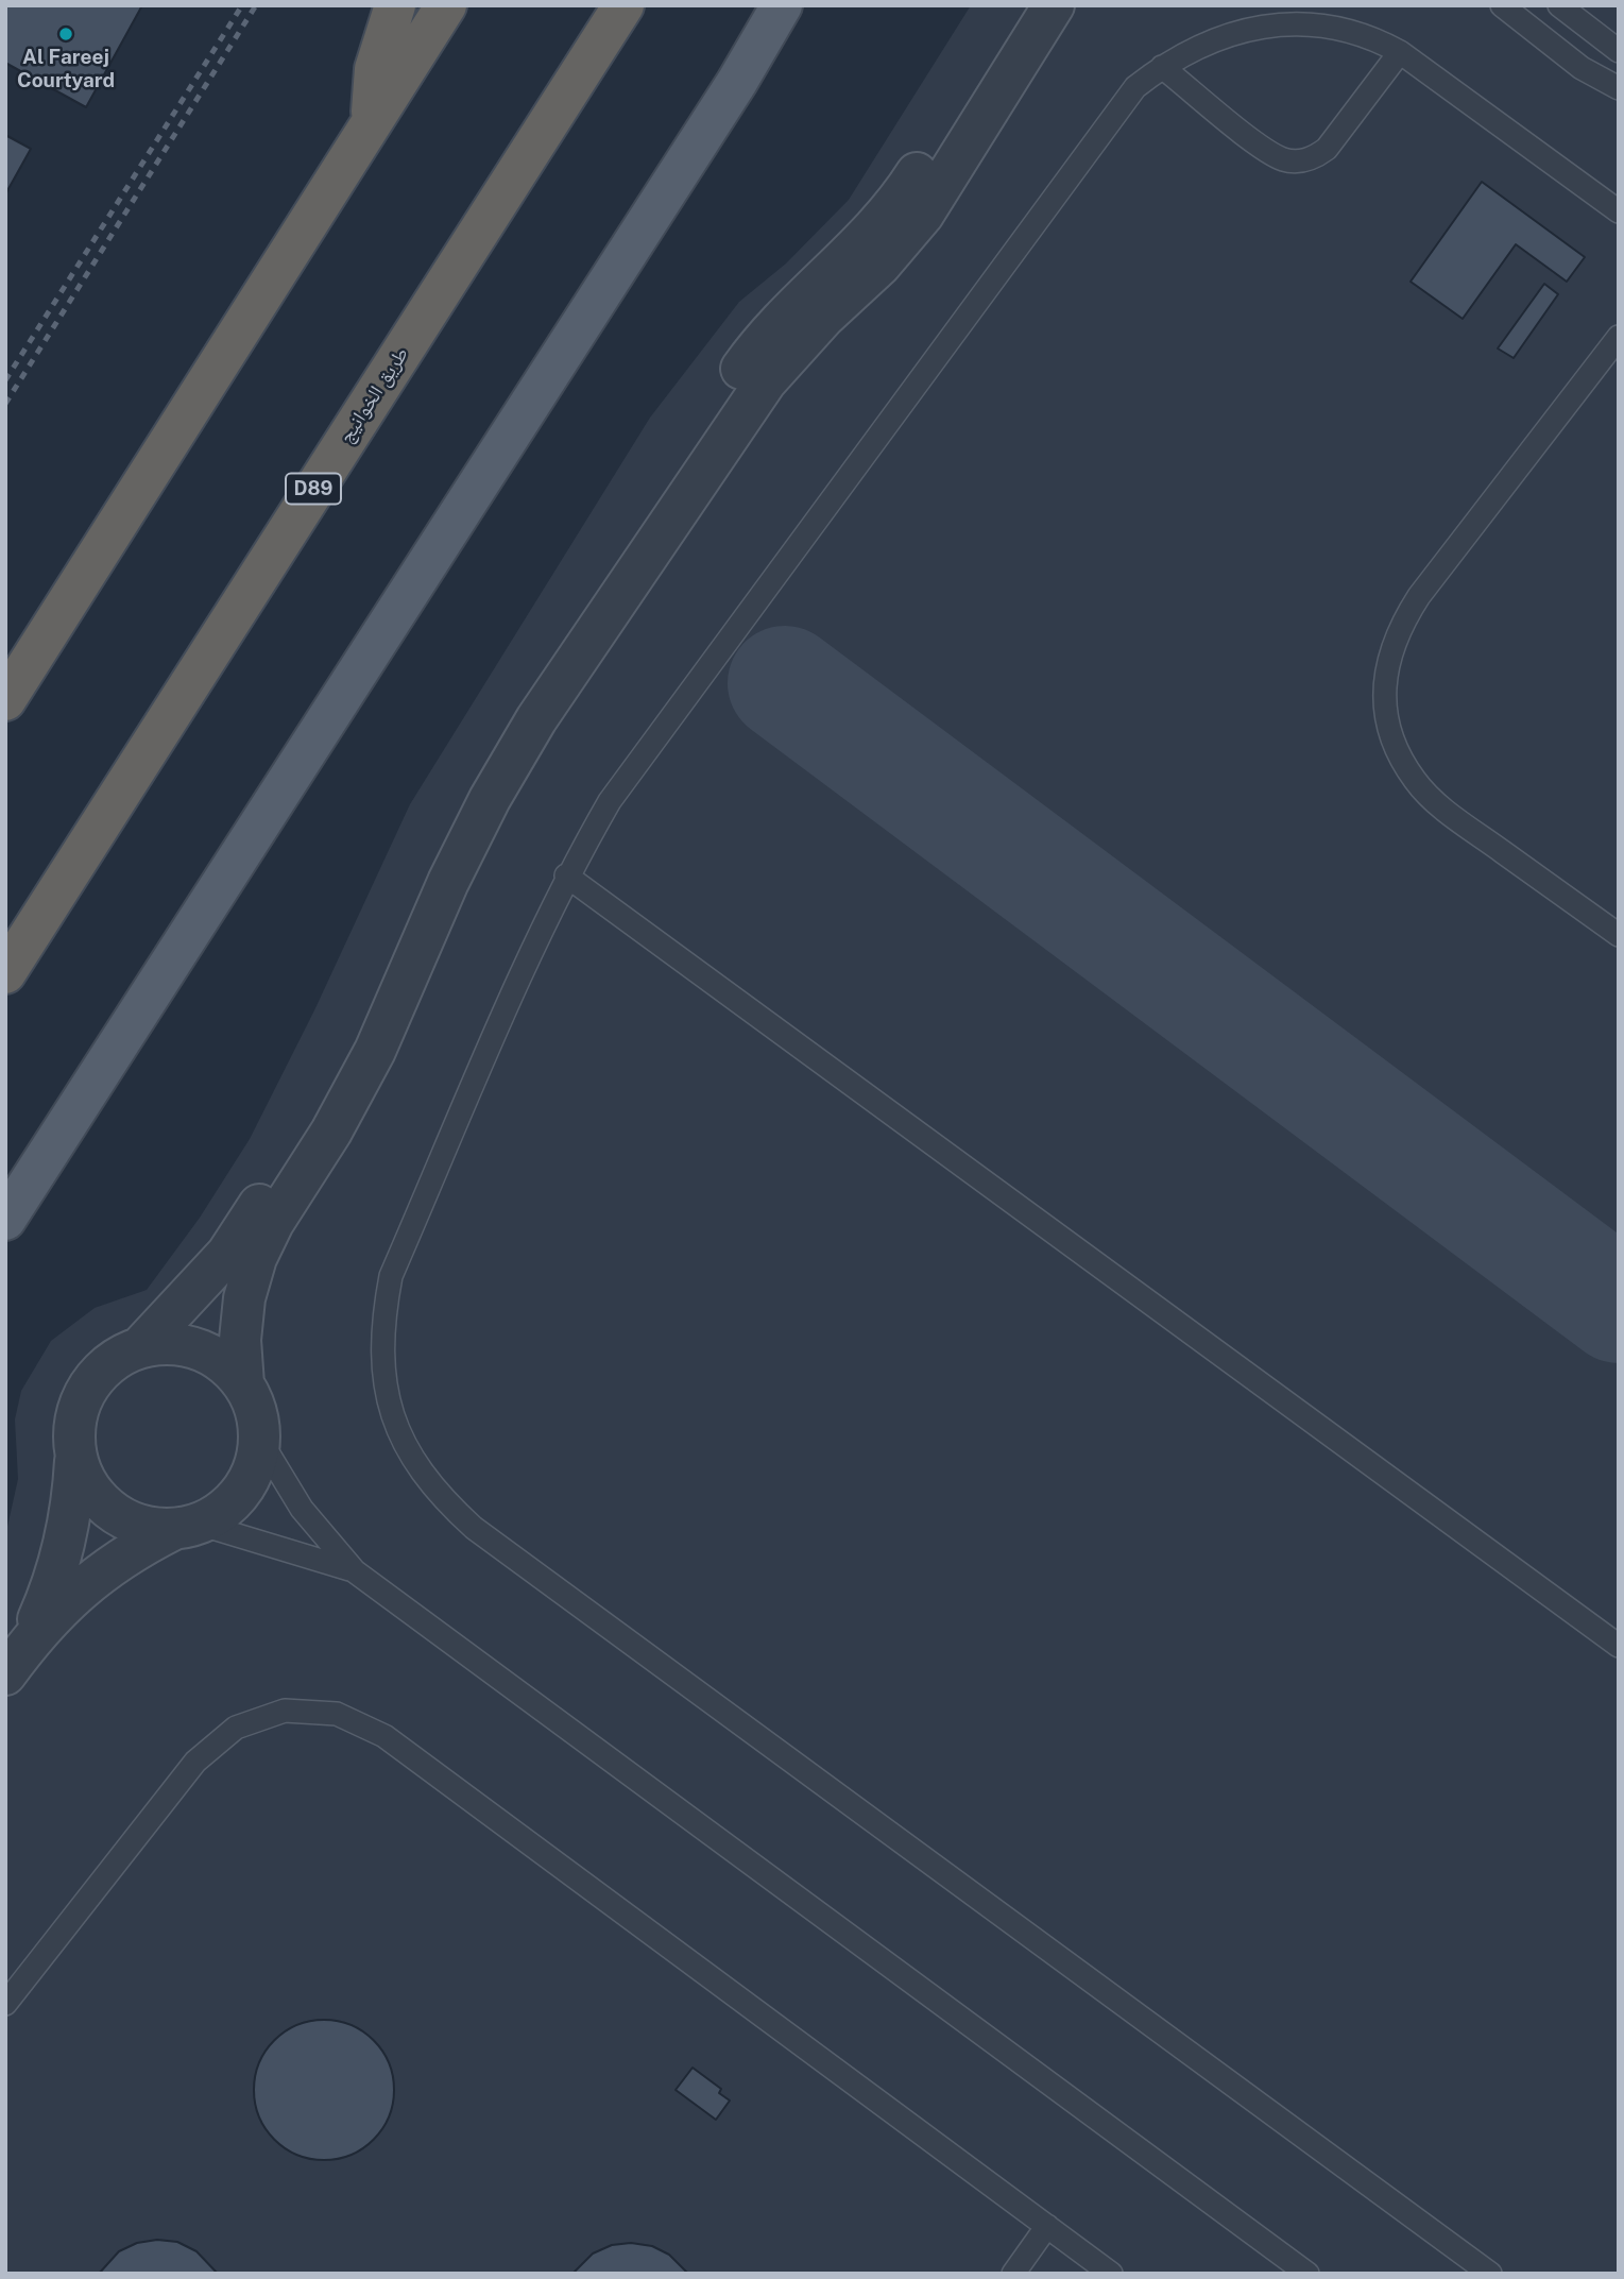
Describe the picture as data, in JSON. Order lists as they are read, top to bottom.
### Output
{
  "streets": {
    "highway": ["طريق الخوانيج", "D89"]
  },
  "places": ["Al Fareej Courtyard"]
}
